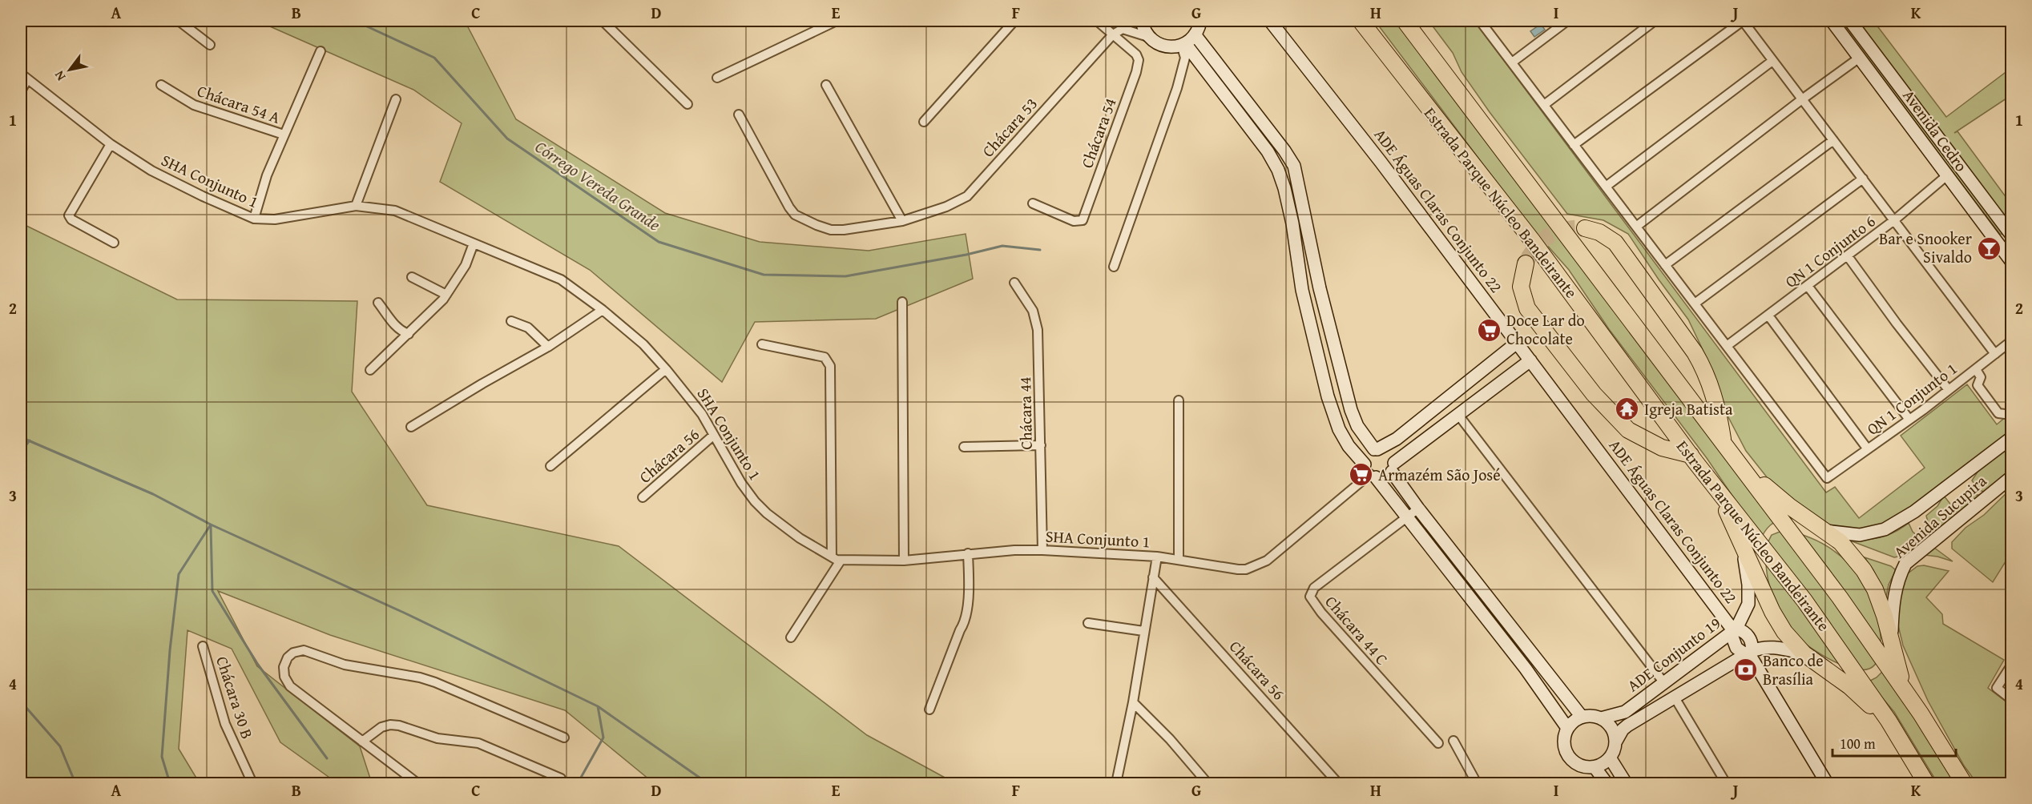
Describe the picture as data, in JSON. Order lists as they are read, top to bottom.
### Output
{
  "streets": {
    "highway": ["Estrada Parque Núcleo Bandeirante"],
    "street": [
      "Chácara 54 A",
      "Chácara 53",
      "Avenida Cedro",
      "Chácara 54",
      "SHA Conjunto 1",
      "ADE Águas Claras Conjunto 22",
      "QN 1 Conjunto 6",
      "QN 1 Conjunto 1",
      "Chácara 44",
      "Chácara 56",
      "Avenida Sucupira",
      "Chácara 44 C",
      "ADE Conjunto 19",
      "Chácara 30 B"
    ]
  },
  "crossings": [
    ["Chácara 54 A", "SHA Conjunto 1"],
    ["Chácara 53", "Chácara 54"],
    ["Avenida Cedro", "QN 1 Conjunto 6"],
    ["SHA Conjunto 1", "Chácara 44"],
    ["SHA Conjunto 1", "Chácara 56"],
    ["ADE Águas Claras Conjunto 22", "ADE Conjunto 19"],
    ["QN 1 Conjunto 6", "QN 1 Conjunto 1"]
  ],
  "water": ["Córrego Vereda Grande"],
  "places": {
    "bar": ["Bar e Snooker Sivaldo"],
    "supermarket": ["Doce Lar do Chocolate", "Armazém São José"],
    "temple": ["Igreja Batista"],
    "bank": ["Banco de Brasília"]
  },
  "scale_bar": "100 m",
  "north": "bottom left",
  "grid": {
    "columns": [
      "A",
      "B",
      "C",
      "D",
      "E",
      "F",
      "G",
      "H",
      "I",
      "J",
      "K"
    ],
    "rows": [
      "1",
      "2",
      "3",
      "4"
    ]
  }
}
